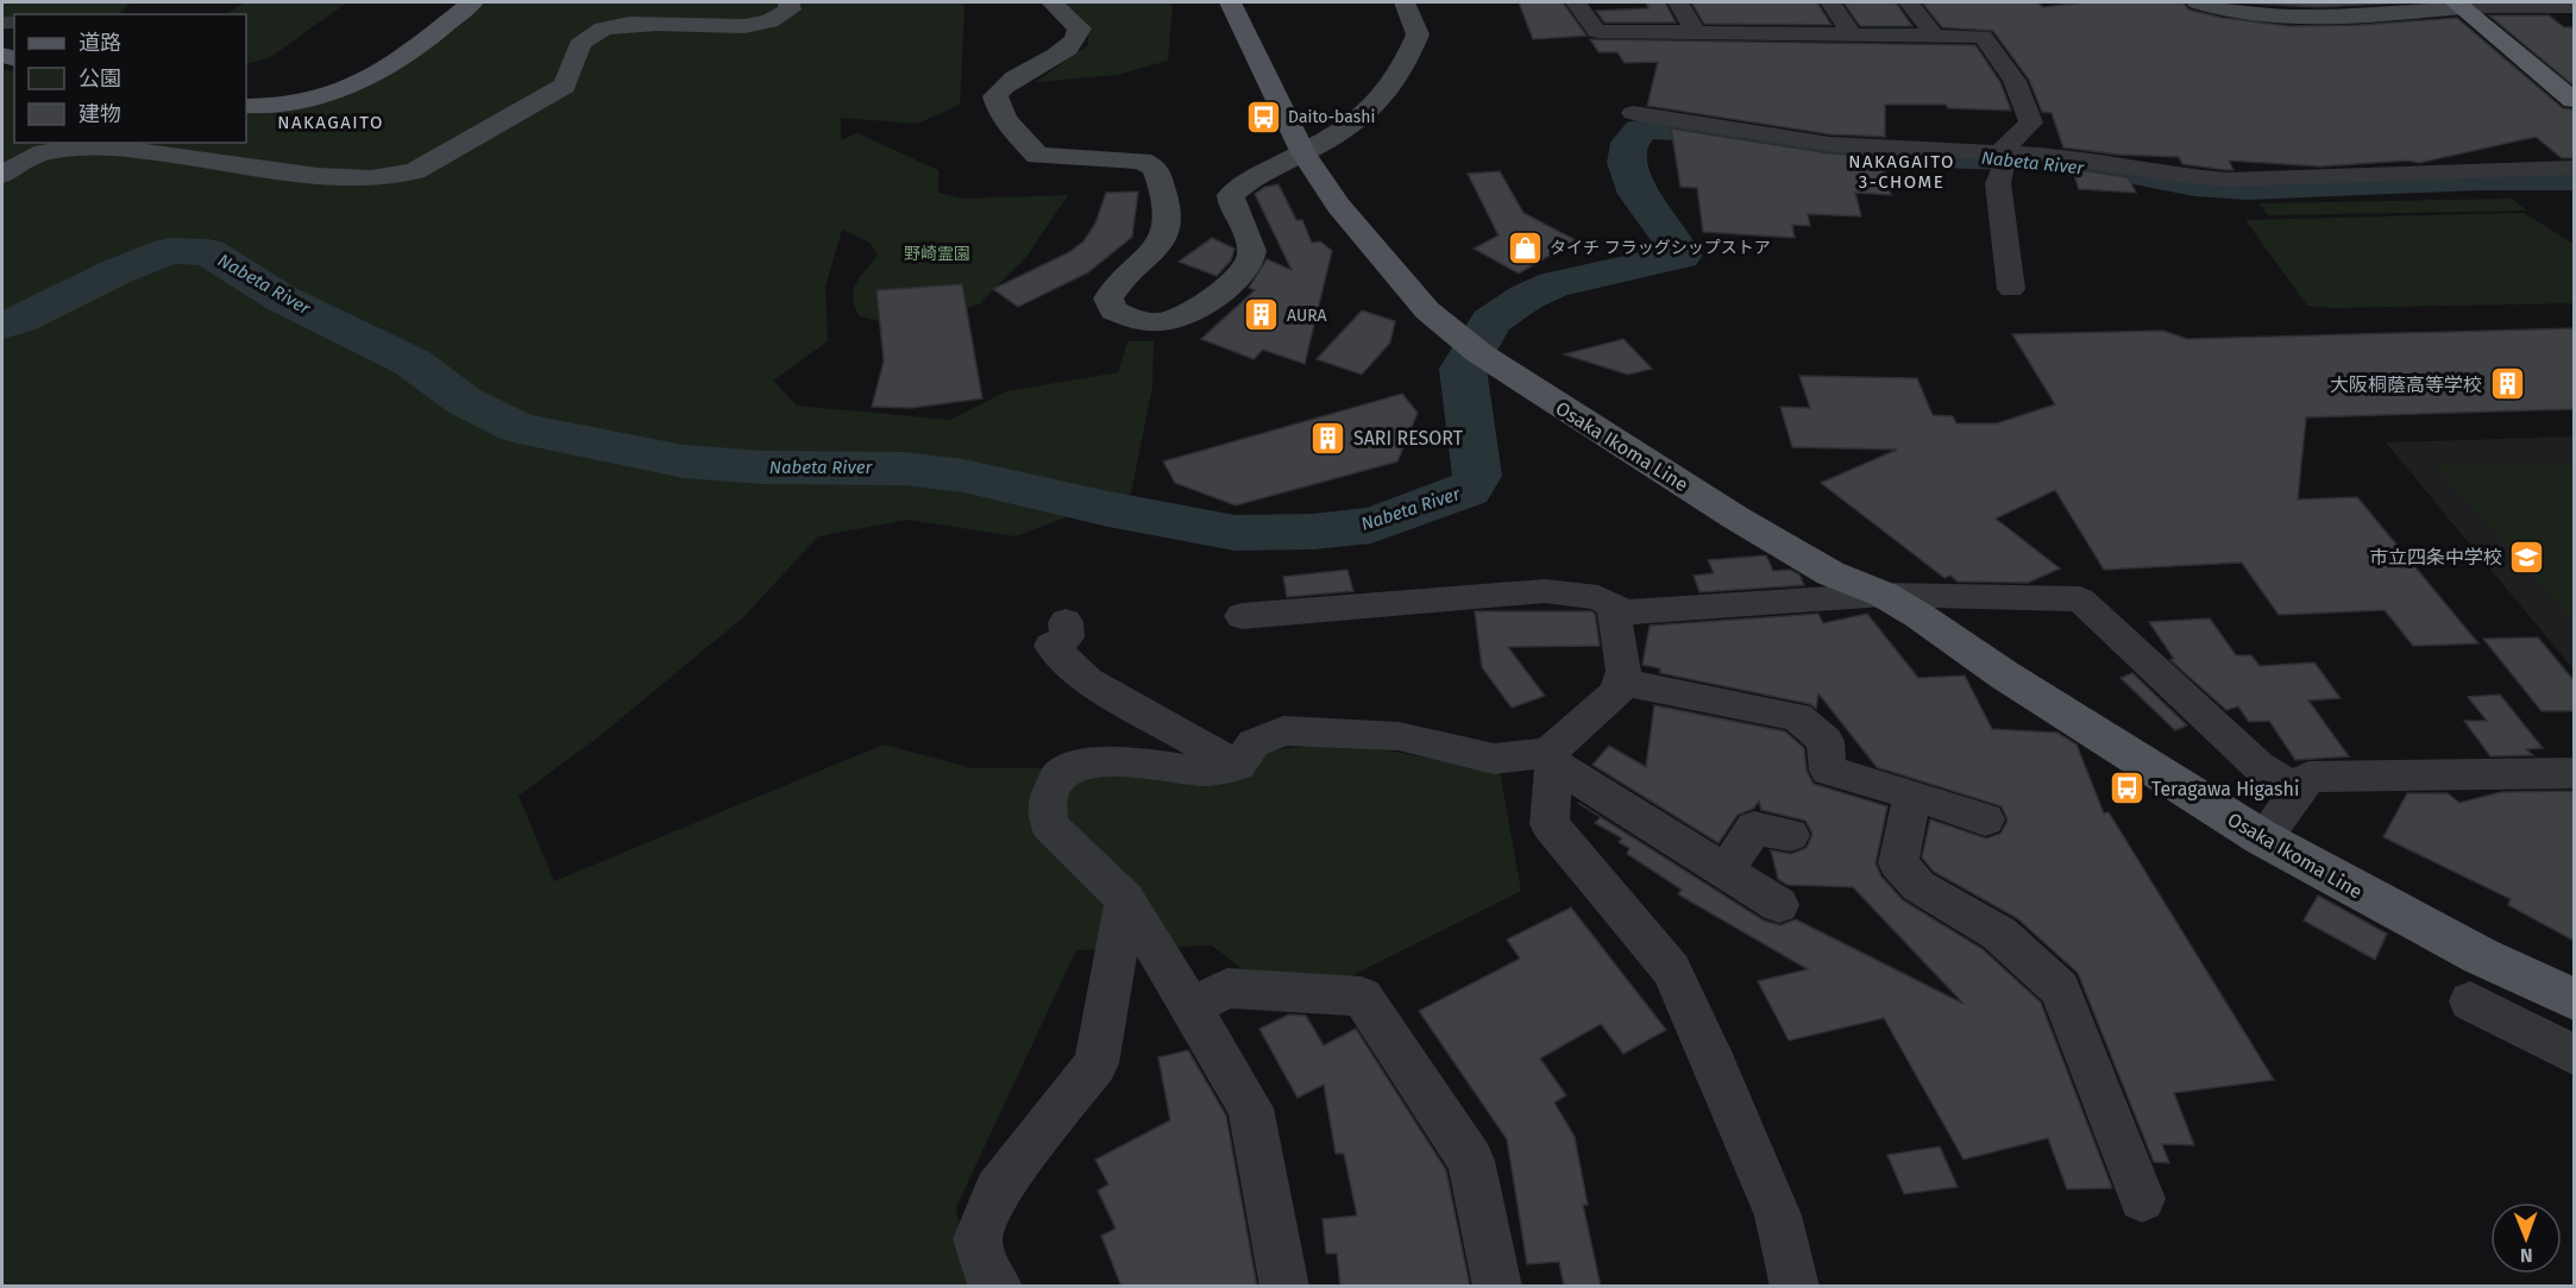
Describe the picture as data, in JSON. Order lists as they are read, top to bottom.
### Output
{
  "streets": {
    "main road": ["Osaka Ikoma Line"]
  },
  "districts": ["NAKAGAITO", "NAKAGAITO 3-CHOME"],
  "water": ["Nabeta River"],
  "parks": ["野崎霊園"],
  "places": {
    "bus stop": ["Daito-bashi", "Teragawa Higashi"],
    "shop": ["タイチ フラッグシップストア"],
    "building": ["AURA", "大阪桐蔭高等学校", "SARI RESORT"],
    "school or university": ["市立四条中学校"]
  },
  "legend": ["道路", "公園", "建物"],
  "north": "bottom"
}
